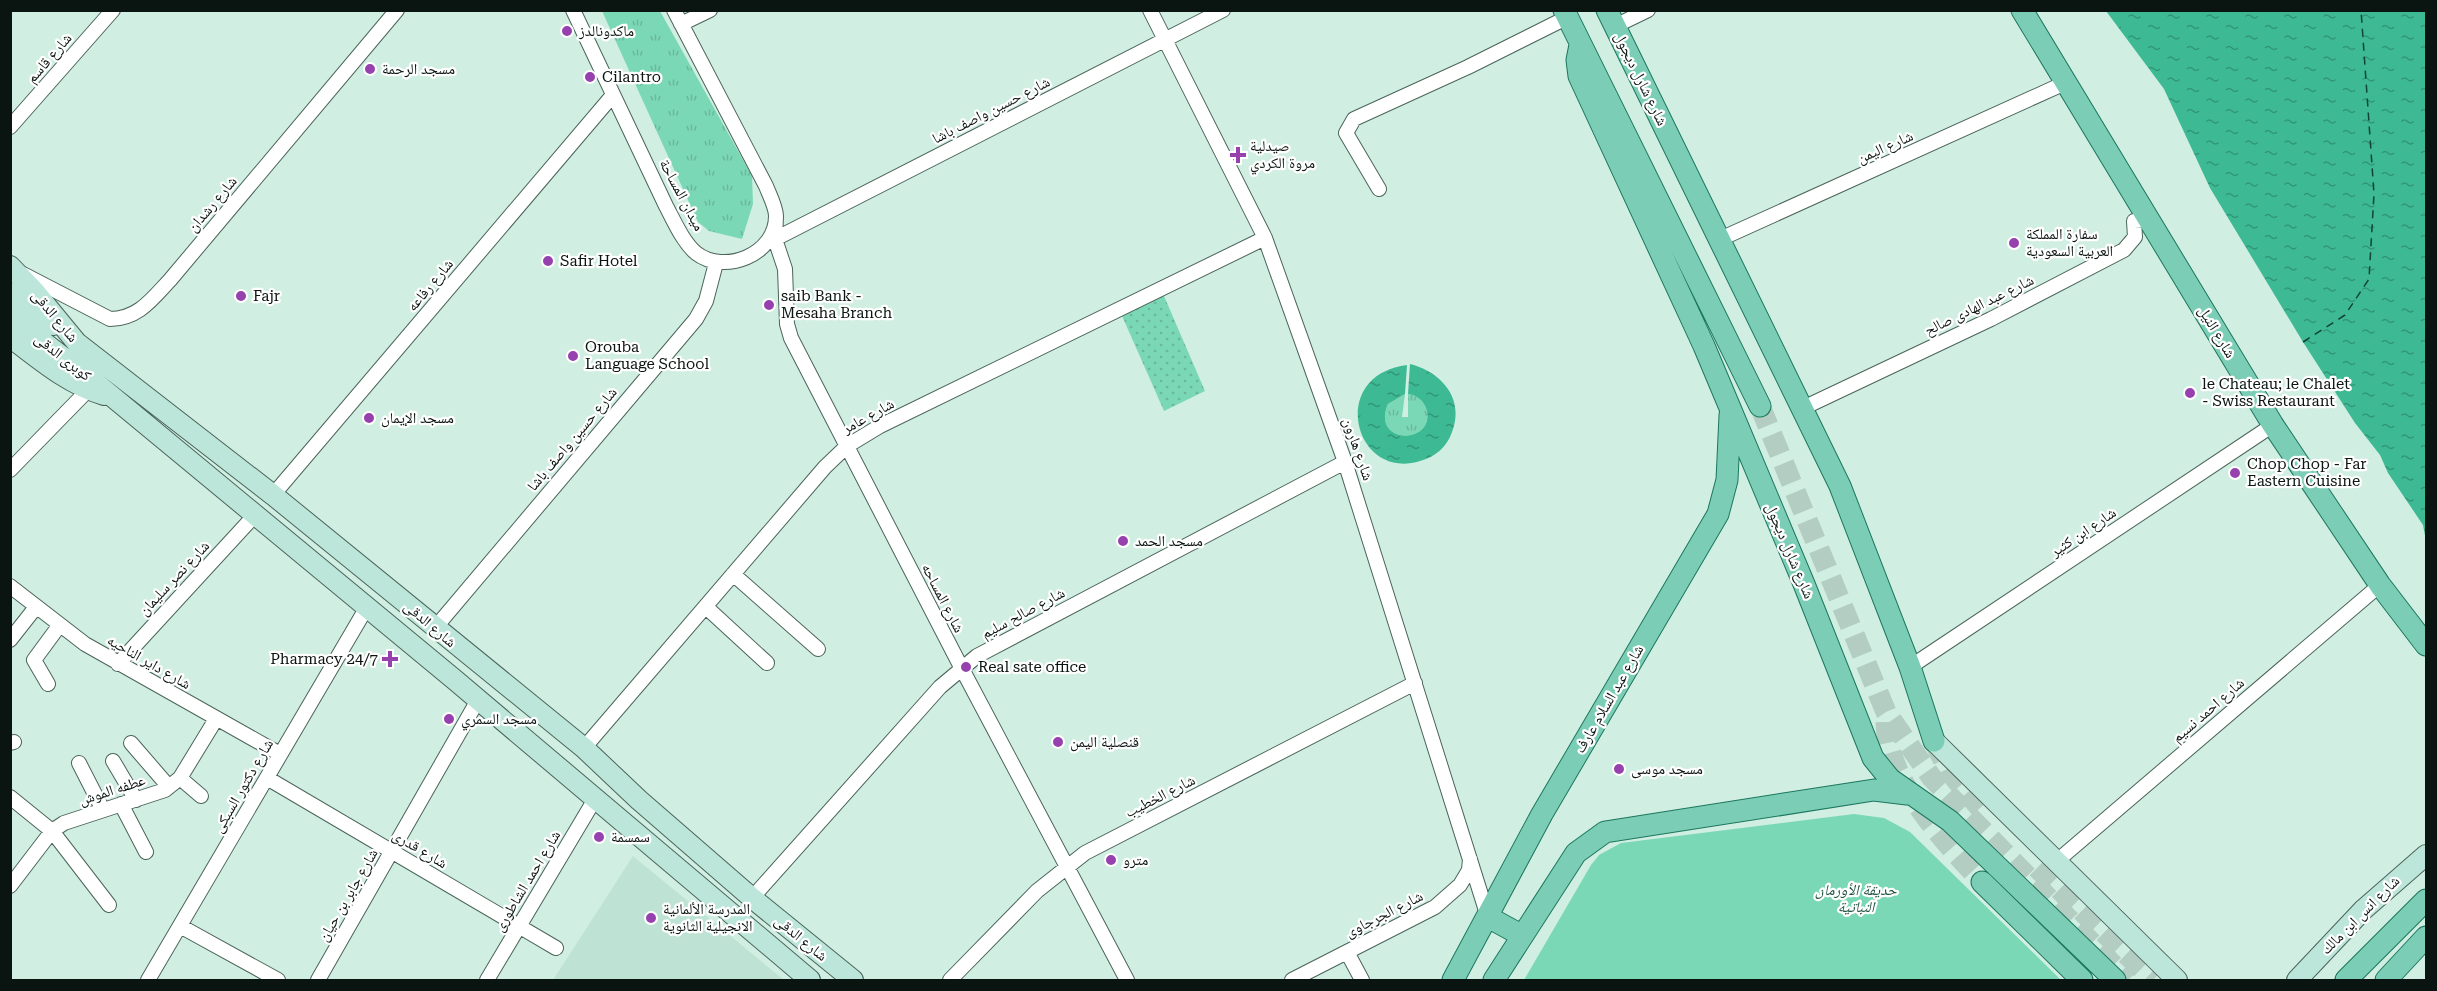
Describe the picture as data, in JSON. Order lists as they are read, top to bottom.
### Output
{
  "streets": {
    "main road": [
      "شارع شارل ديجول",
      "شارع الدقى",
      "شارع النيل",
      "كوبرى الدقى",
      "شارع عبد السلام عارف",
      "شارع انس ابن مالك"
    ],
    "street": [
      "شارع قاسم",
      "شارع حسين واصف باشا",
      "شارع اليمن",
      "ميدان المساحة",
      "شارع رشدان",
      "شارع رفاعه",
      "شارع عبد الهادى صالح",
      "شارع عامر",
      "شارع هارون",
      "شارع ابن كثير",
      "شارع نصر سليمان",
      "شارع المساحه",
      "شارع صالح سليم",
      "شارع داير الناحيه",
      "شارع احمد نسيم",
      "شارع دكتور السبكى",
      "عطفه الموش",
      "شارع الخطيب",
      "شارع قدرى",
      "شارع احمد الشاطورى",
      "شارع جابر بن حيان",
      "شارع الجرجاوى"
    ]
  },
  "crossings": [
    ["شارع شارل ديجول", "شارع اليمن"],
    ["شارع شارل ديجول", "شارع عبد الهادى صالح"],
    ["شارع شارل ديجول", "شارع ابن كثير"],
    ["شارع شارل ديجول", "شارع عبد السلام عارف"],
    ["شارع حسين واصف باشا", "ميدان المساحة"],
    ["شارع حسين واصف باشا", "شارع الدقى"],
    ["شارع حسين واصف باشا", "شارع هارون"],
    ["شارع حسين واصف باشا", "شارع المساحه"],
    ["شارع اليمن", "شارع النيل"],
    ["ميدان المساحة", "شارع رفاعه"],
    ["شارع رشدان", "شارع الدقى"],
    ["شارع رفاعه", "شارع الدقى"],
    ["شارع عبد الهادى صالح", "شارع النيل"],
    ["شارع الدقى", "كوبرى الدقى"],
    ["شارع الدقى", "شارع عامر"],
    ["شارع الدقى", "شارع نصر سليمان"],
    ["شارع الدقى", "شارع صالح سليم"],
    ["شارع الدقى", "شارع دكتور السبكى"],
    ["شارع الدقى", "شارع احمد الشاطورى"],
    ["شارع الدقى", "شارع جابر بن حيان"],
    ["شارع النيل", "شارع ابن كثير"],
    ["شارع النيل", "شارع احمد نسيم"],
    ["شارع عامر", "شارع هارون"],
    ["شارع عامر", "شارع المساحه"],
    ["شارع هارون", "شارع صالح سليم"],
    ["شارع هارون", "شارع عبد السلام عارف"],
    ["شارع هارون", "شارع الخطيب"],
    ["شارع هارون", "شارع الجرجاوى"],
    ["شارع نصر سليمان", "شارع داير الناحيه"],
    ["شارع المساحه", "شارع صالح سليم"],
    ["شارع المساحه", "شارع الخطيب"],
    ["شارع داير الناحيه", "شارع دكتور السبكى"],
    ["شارع داير الناحيه", "عطفه الموش"],
    ["شارع دكتور السبكى", "شارع قدرى"],
    ["شارع قدرى", "شارع احمد الشاطورى"],
    ["شارع قدرى", "شارع جابر بن حيان"]
  ],
  "parks": ["حديقة الأورمان النباتية"],
  "places": {
    "other": [
      "ماكدونالدز",
      "مسجد الرحمة",
      "Cilantro",
      "سفارة المملكة العربية السعودية",
      "Safir Hotel",
      "Fajr",
      "saib Bank - Mesaha Branch",
      "Orouba Language School",
      "le Chateau; le Chalet - Swiss Restaurant",
      "مسجد الإيمان",
      "Chop Chop - Far Eastern Cuisine",
      "مسجد الحمد",
      "Real sate office",
      "مسجد السمري",
      "قنصلية اليمن",
      "مسجد موسى",
      "سمسمة",
      "مترو",
      "المدرسة الألمانية الانجيلية الثانوية"
    ],
    "health": ["صيدلية مروة الكردي", "Pharmacy 24/7"]
  }
}
